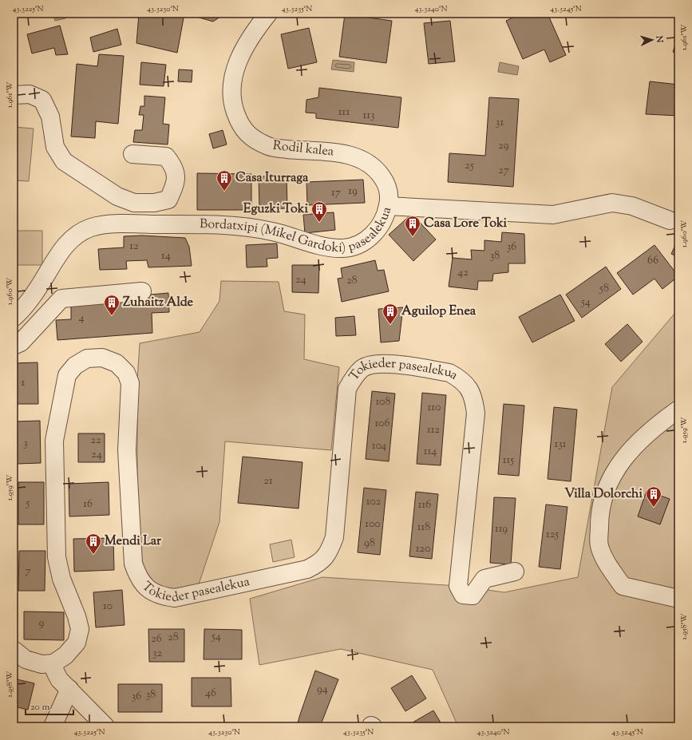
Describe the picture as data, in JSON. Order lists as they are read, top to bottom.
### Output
{
  "streets": {
    "street": ["Rodil kalea", "Bordatxipi (Mikel Gardoki) pasealekua", "Tokieder pasealekua"]
  },
  "crossings": [
    ["Rodil kalea", "Bordatxipi (Mikel Gardoki) pasealekua"]
  ],
  "places": {
    "building": [
      "Casa Iturraga",
      "Eguzki Toki",
      "Casa Lore Toki",
      "Zuhaitz Alde",
      "Aguilop Enea",
      "Villa Dolorchi",
      "Mendi Lar"
    ]
  },
  "house_numbers": [
    "111",
    "113",
    "31",
    "29",
    "25",
    "27",
    "19",
    "17",
    "12",
    "36",
    "14",
    "38",
    "66",
    "42",
    "24",
    "28",
    "58",
    "54",
    "4",
    "1",
    "108",
    "110",
    "106",
    "112",
    "22",
    "3",
    "131",
    "104",
    "114",
    "24",
    "115",
    "21",
    "102",
    "5",
    "16",
    "116",
    "100",
    "118",
    "119",
    "125",
    "98",
    "120",
    "7",
    "10",
    "9",
    "54",
    "28",
    "26",
    "32",
    "94",
    "46",
    "38",
    "36"
  ],
  "scale_bar": "20 m",
  "north": "right",
  "coordinates": [
    "43.3225°N",
    "43.3230°N",
    "43.3235°N",
    "43.3240°N",
    "43.3245°N",
    "1.961°W",
    "1.960°W",
    "1.959°W",
    "1.958°W"
  ]
}
